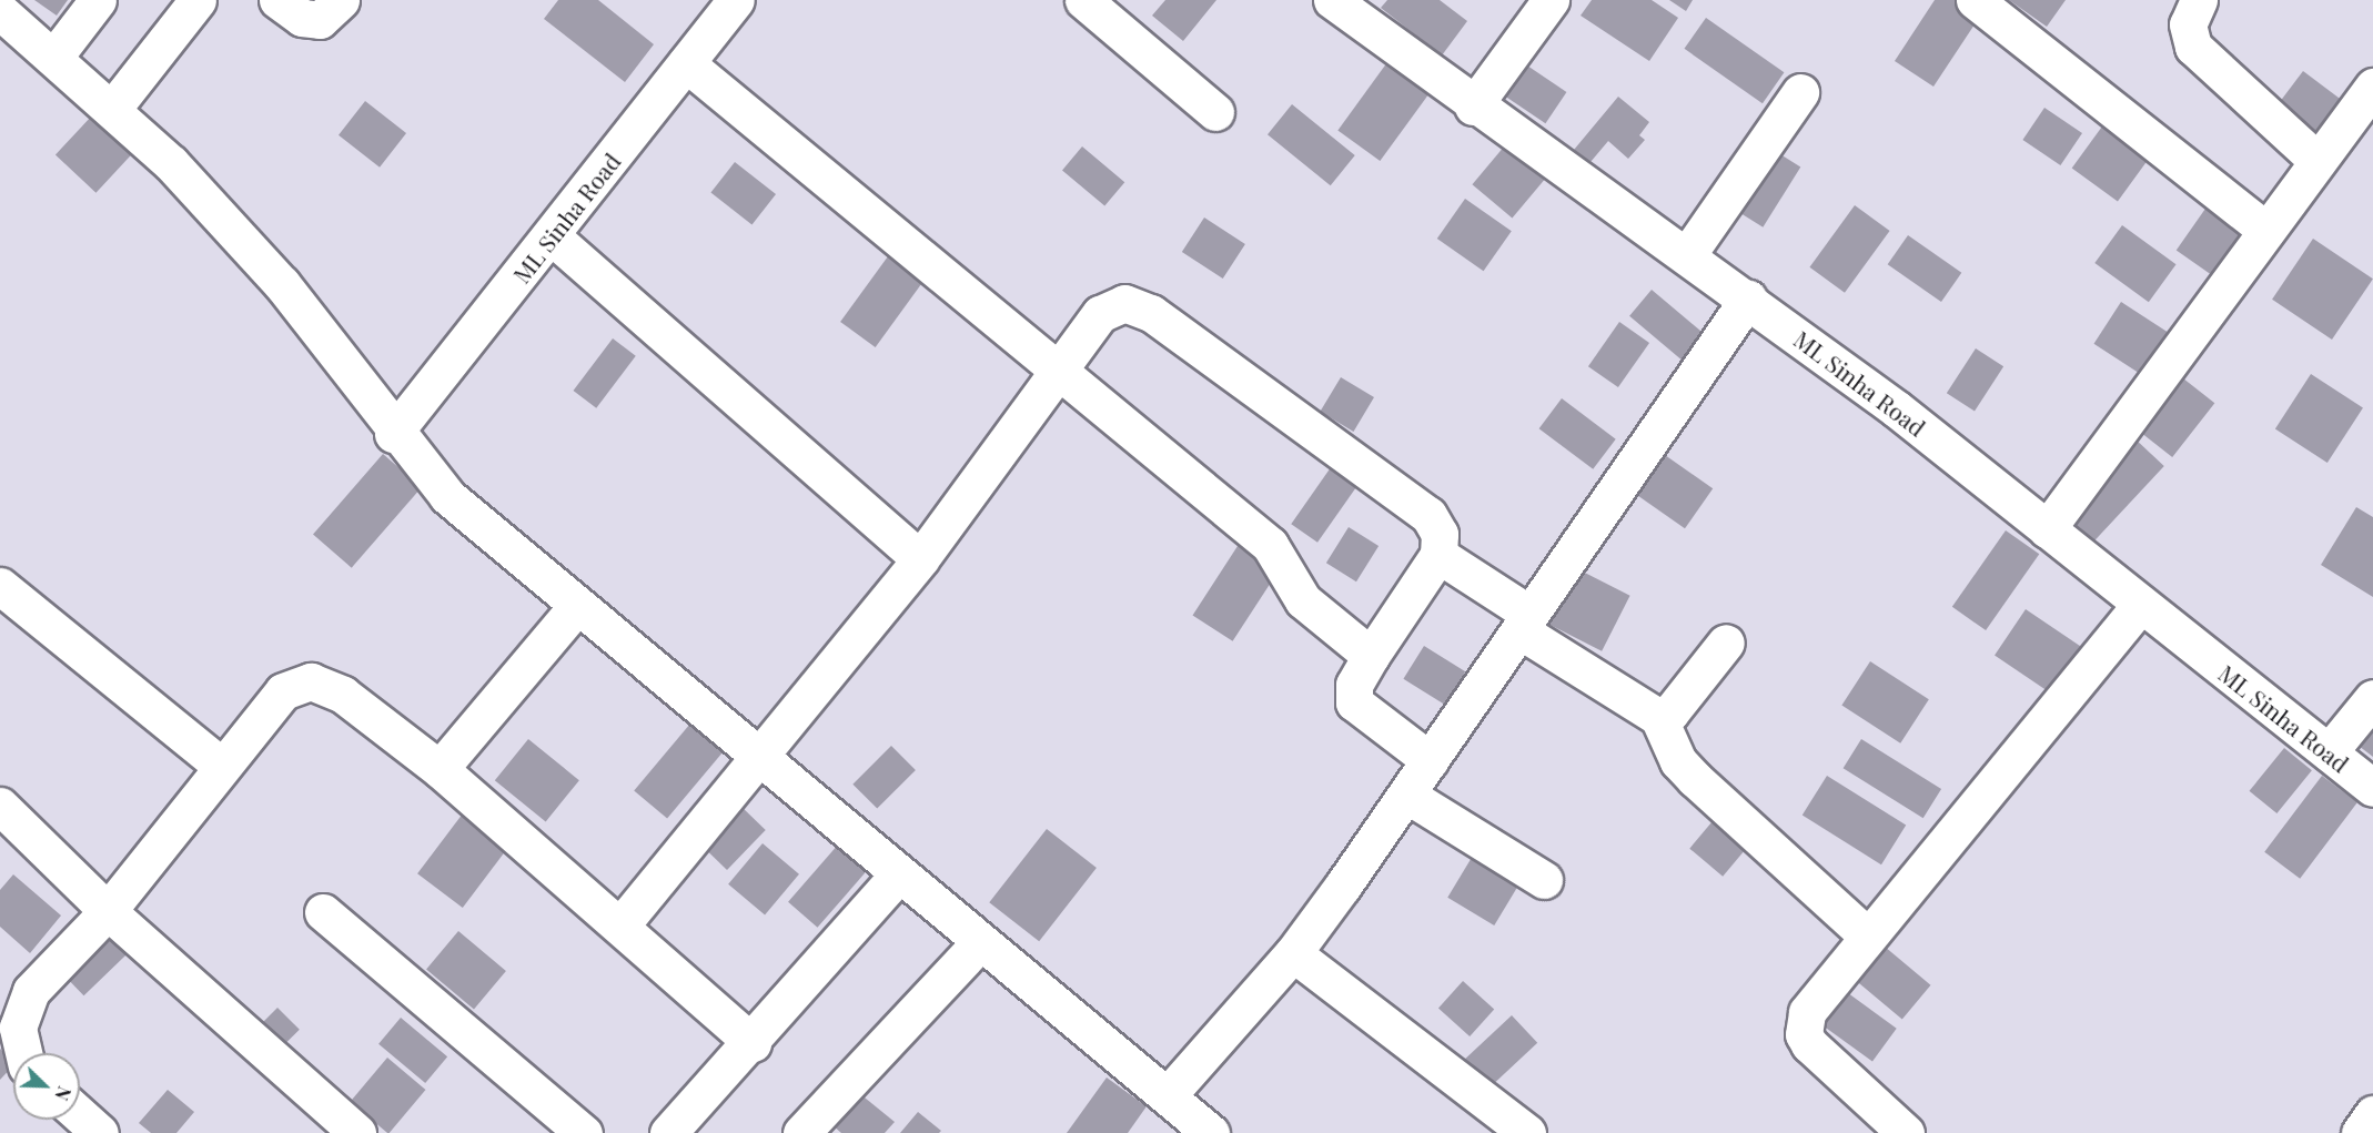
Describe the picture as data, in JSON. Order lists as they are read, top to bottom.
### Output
{
  "streets": {
    "street": ["ML Sinha Road"]
  },
  "north": "bottom right"
}
